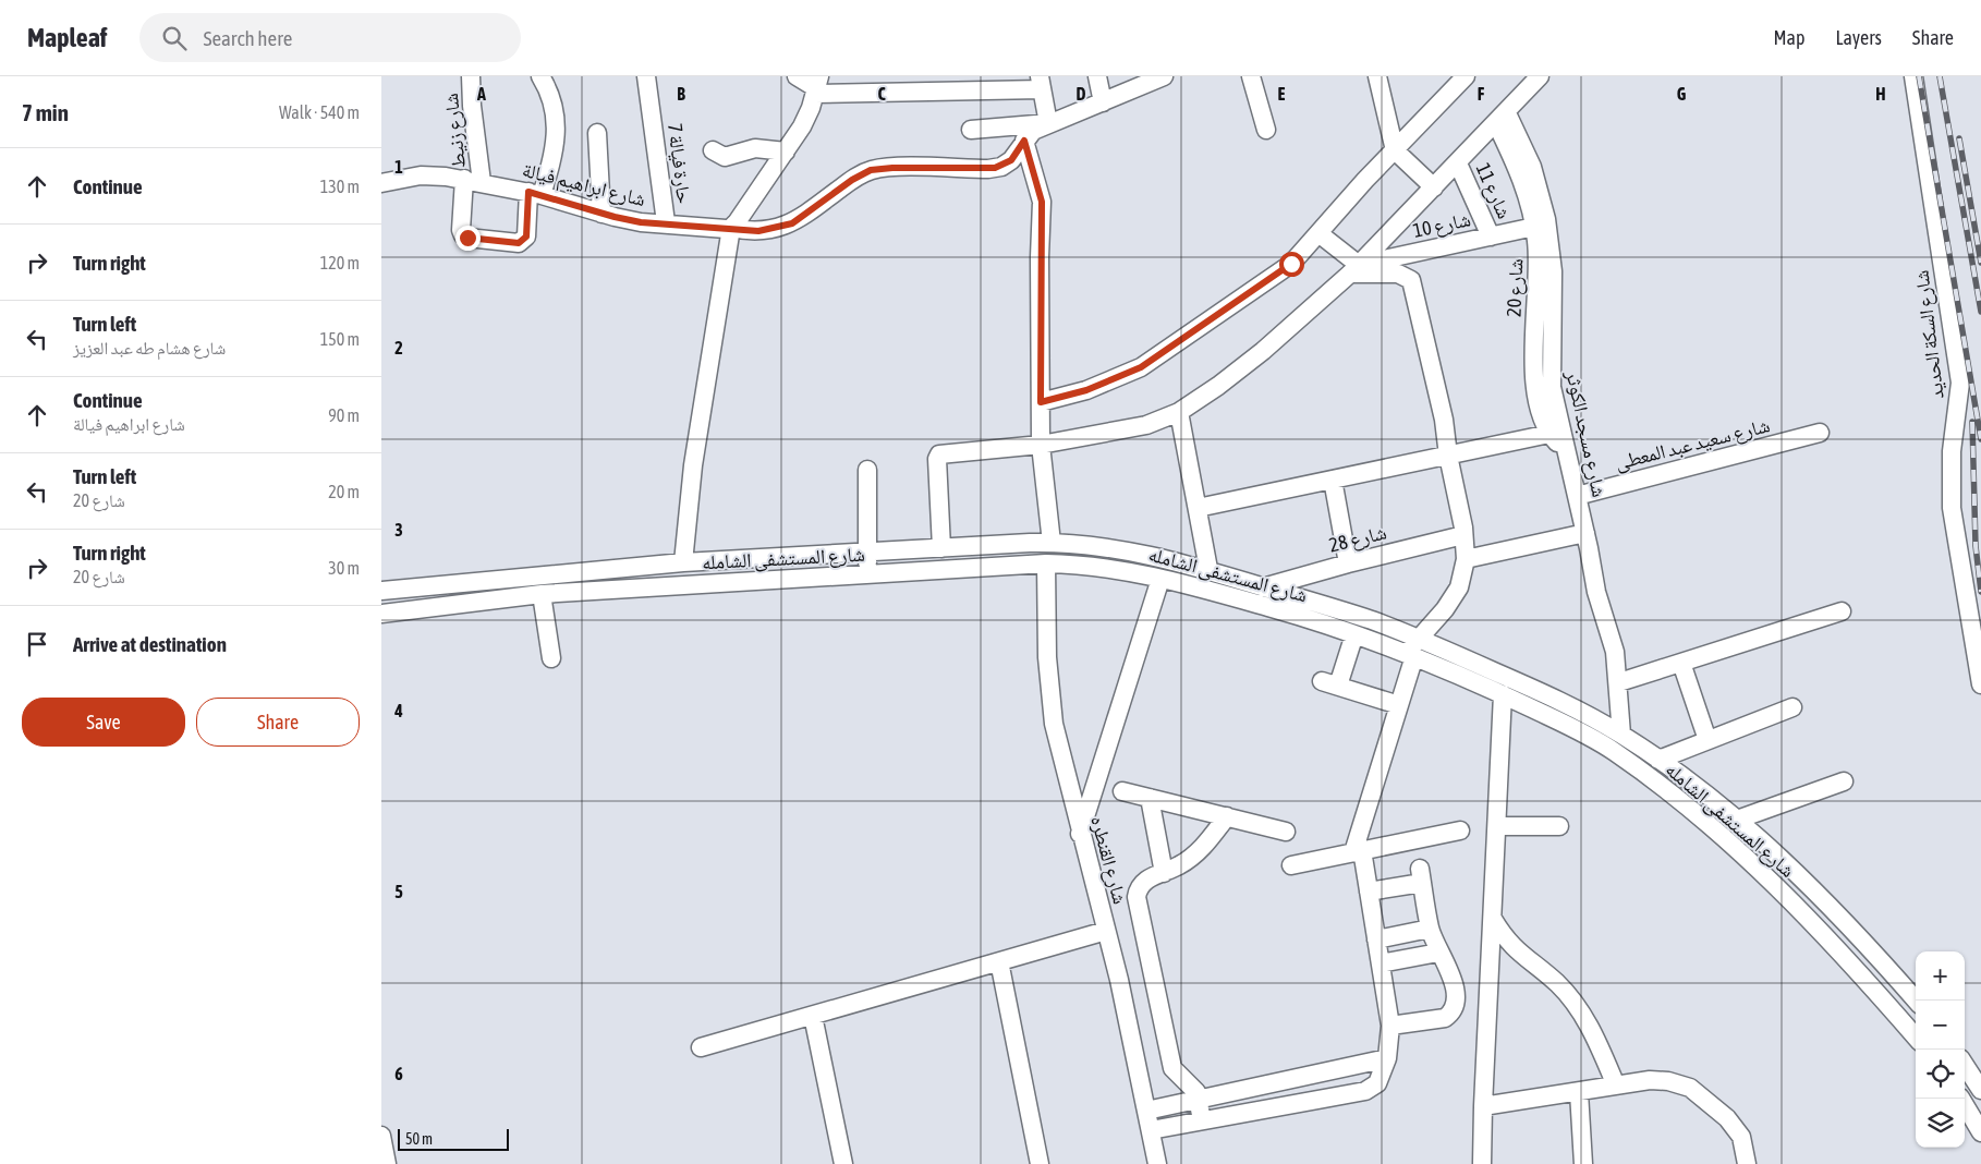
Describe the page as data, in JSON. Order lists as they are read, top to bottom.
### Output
{
  "streets": {
    "street": [
      "شارع زنيط",
      "حارة فيالة 7",
      "شارع ابراهيم فيالة",
      "شارع 11",
      "شارع 10",
      "شارع 20",
      "شارع السكة الحديد",
      "شارع مسجد الكوثر",
      "شارع سعيد عبد المعطى",
      "شارع 28",
      "شارع المستشفى الشامله",
      "شارع القنطره"
    ]
  },
  "crossings": [
    ["شارع زنيط", "شارع ابراهيم فيالة"],
    ["حارة فيالة 7", "شارع ابراهيم فيالة"],
    ["شارع 11", "شارع 10"],
    ["شارع 10", "شارع 20"],
    ["شارع 20", "شارع مسجد الكوثر"],
    ["شارع مسجد الكوثر", "شارع سعيد عبد المعطى"],
    ["شارع مسجد الكوثر", "شارع المستشفى الشامله"],
    ["شارع 28", "شارع المستشفى الشامله"],
    ["شارع المستشفى الشامله", "شارع القنطره"]
  ],
  "scale_bar": "50 m",
  "page": {
    "header": "Mapleaf",
    "search": "Search here",
    "nav": ["Map", "Layers", "Share"],
    "heading": ["7 min", "Walk · 540 m"],
    "list": [
      ["Continue", "130 m"],
      ["Turn right", "120 m"],
      ["Turn left", "شارع هشام طه عبد العزيز", "150 m"],
      ["Continue", "شارع ابراهيم فيالة", "90 m"],
      ["Turn left", "شارع 20", "20 m"],
      ["Turn right", "شارع 20", "30 m"],
      "Arrive at destination"
    ],
    "buttons": ["Save", "Share"],
    "map_buttons": ["+", "−"],
    "scale": "50 m"
  },
  "grid": {
    "columns": [
      "A",
      "B",
      "C",
      "D",
      "E",
      "F",
      "G",
      "H"
    ],
    "rows": [
      "1",
      "2",
      "3",
      "4",
      "5",
      "6"
    ]
  }
}
